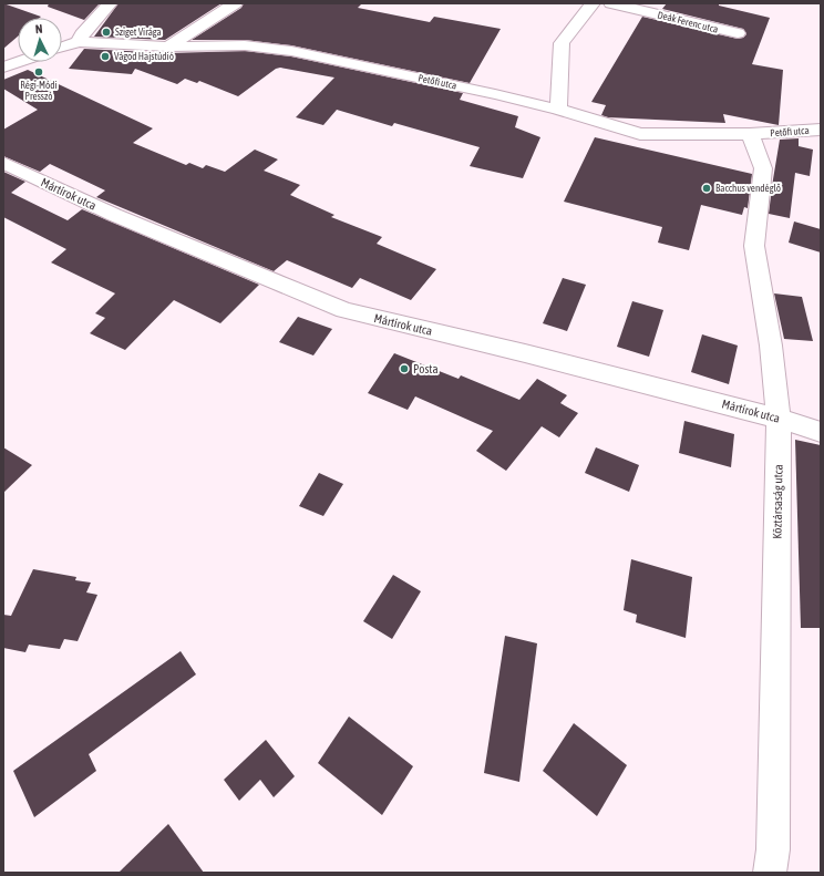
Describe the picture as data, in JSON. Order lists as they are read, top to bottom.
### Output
{
  "streets": {
    "street": [
      "Deák Ferenc utca",
      "Petőfi utca",
      "Mártírok utca",
      "Köztársaság utca"
    ]
  },
  "crossings": [
    ["Petőfi utca", "Köztársaság utca"],
    ["Mártírok utca", "Köztársaság utca"]
  ],
  "places": [
    "Sziget Virága",
    "Vágod Hajstúdió",
    "Régi-Módi Presszó",
    "Bacchus vendéglő",
    "Posta"
  ],
  "north": "top"
}
